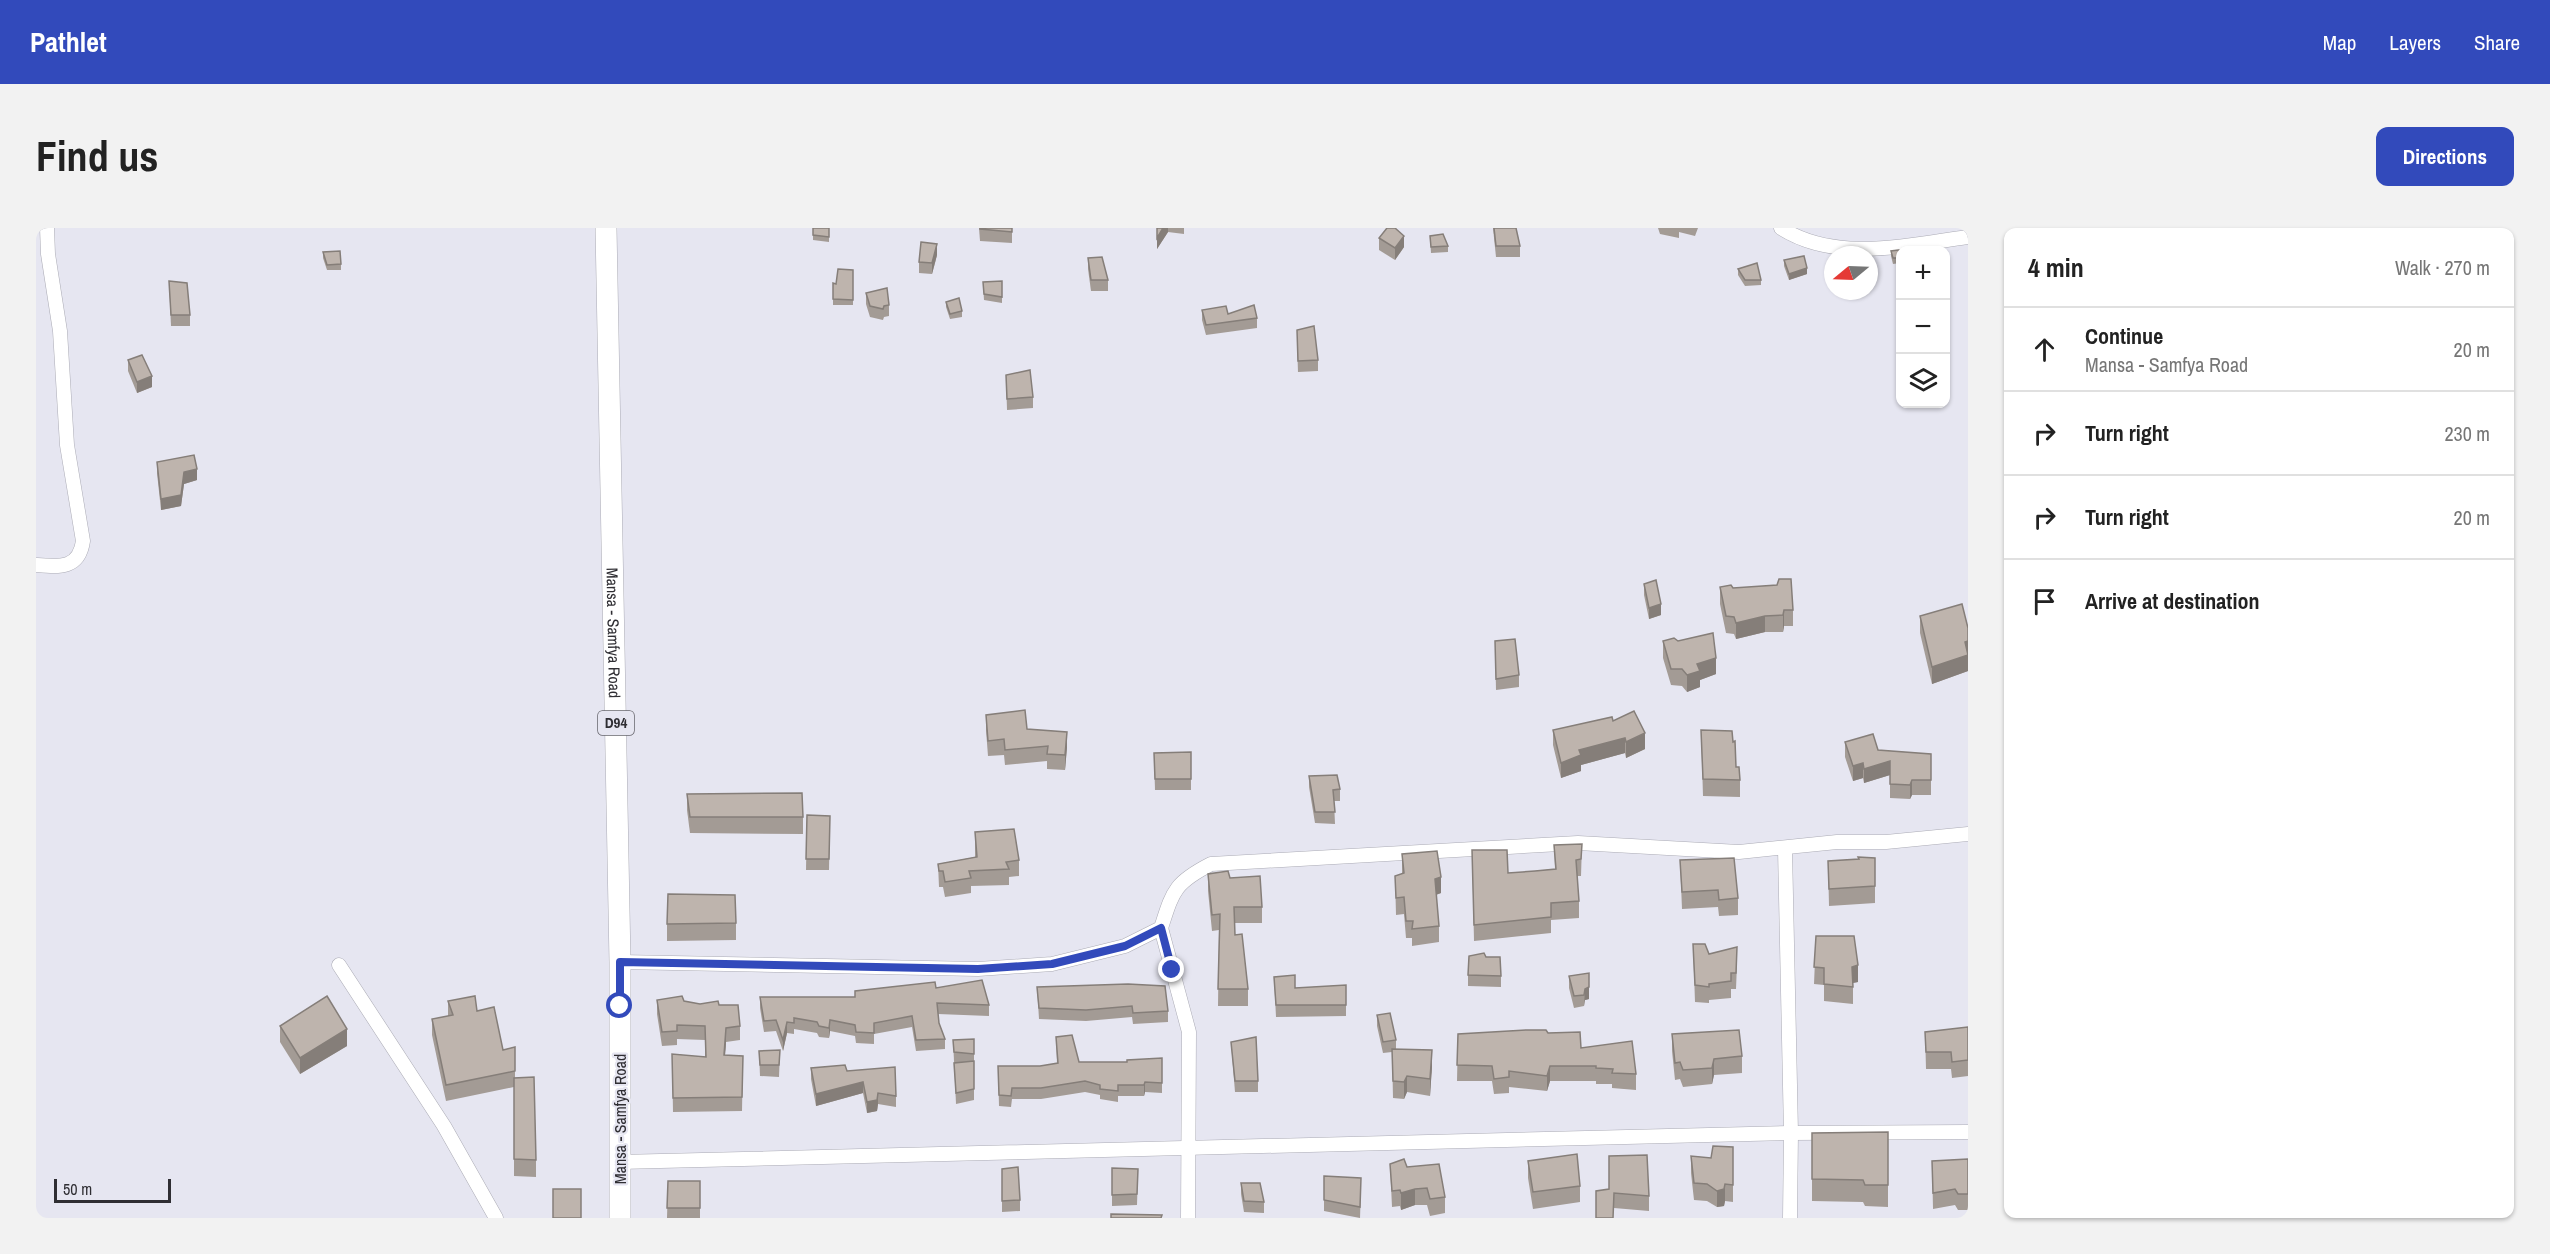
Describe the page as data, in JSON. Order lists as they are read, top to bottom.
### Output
{
  "streets": {
    "main road": ["Mansa - Samfya Road", "D94"]
  },
  "scale_bar": "50 m",
  "north": "left",
  "page": {
    "header": "Pathlet",
    "nav": ["Map", "Layers", "Share"],
    "buttons": "Directions",
    "title": "Find us",
    "heading": ["4 min", "Walk · 270 m"],
    "map_buttons": ["+", "−"],
    "list": [
      ["Continue", "Mansa - Samfya Road", "20 m"],
      ["Turn right", "230 m"],
      ["Turn right", "20 m"],
      "Arrive at destination"
    ],
    "scale": "50 m"
  }
}
